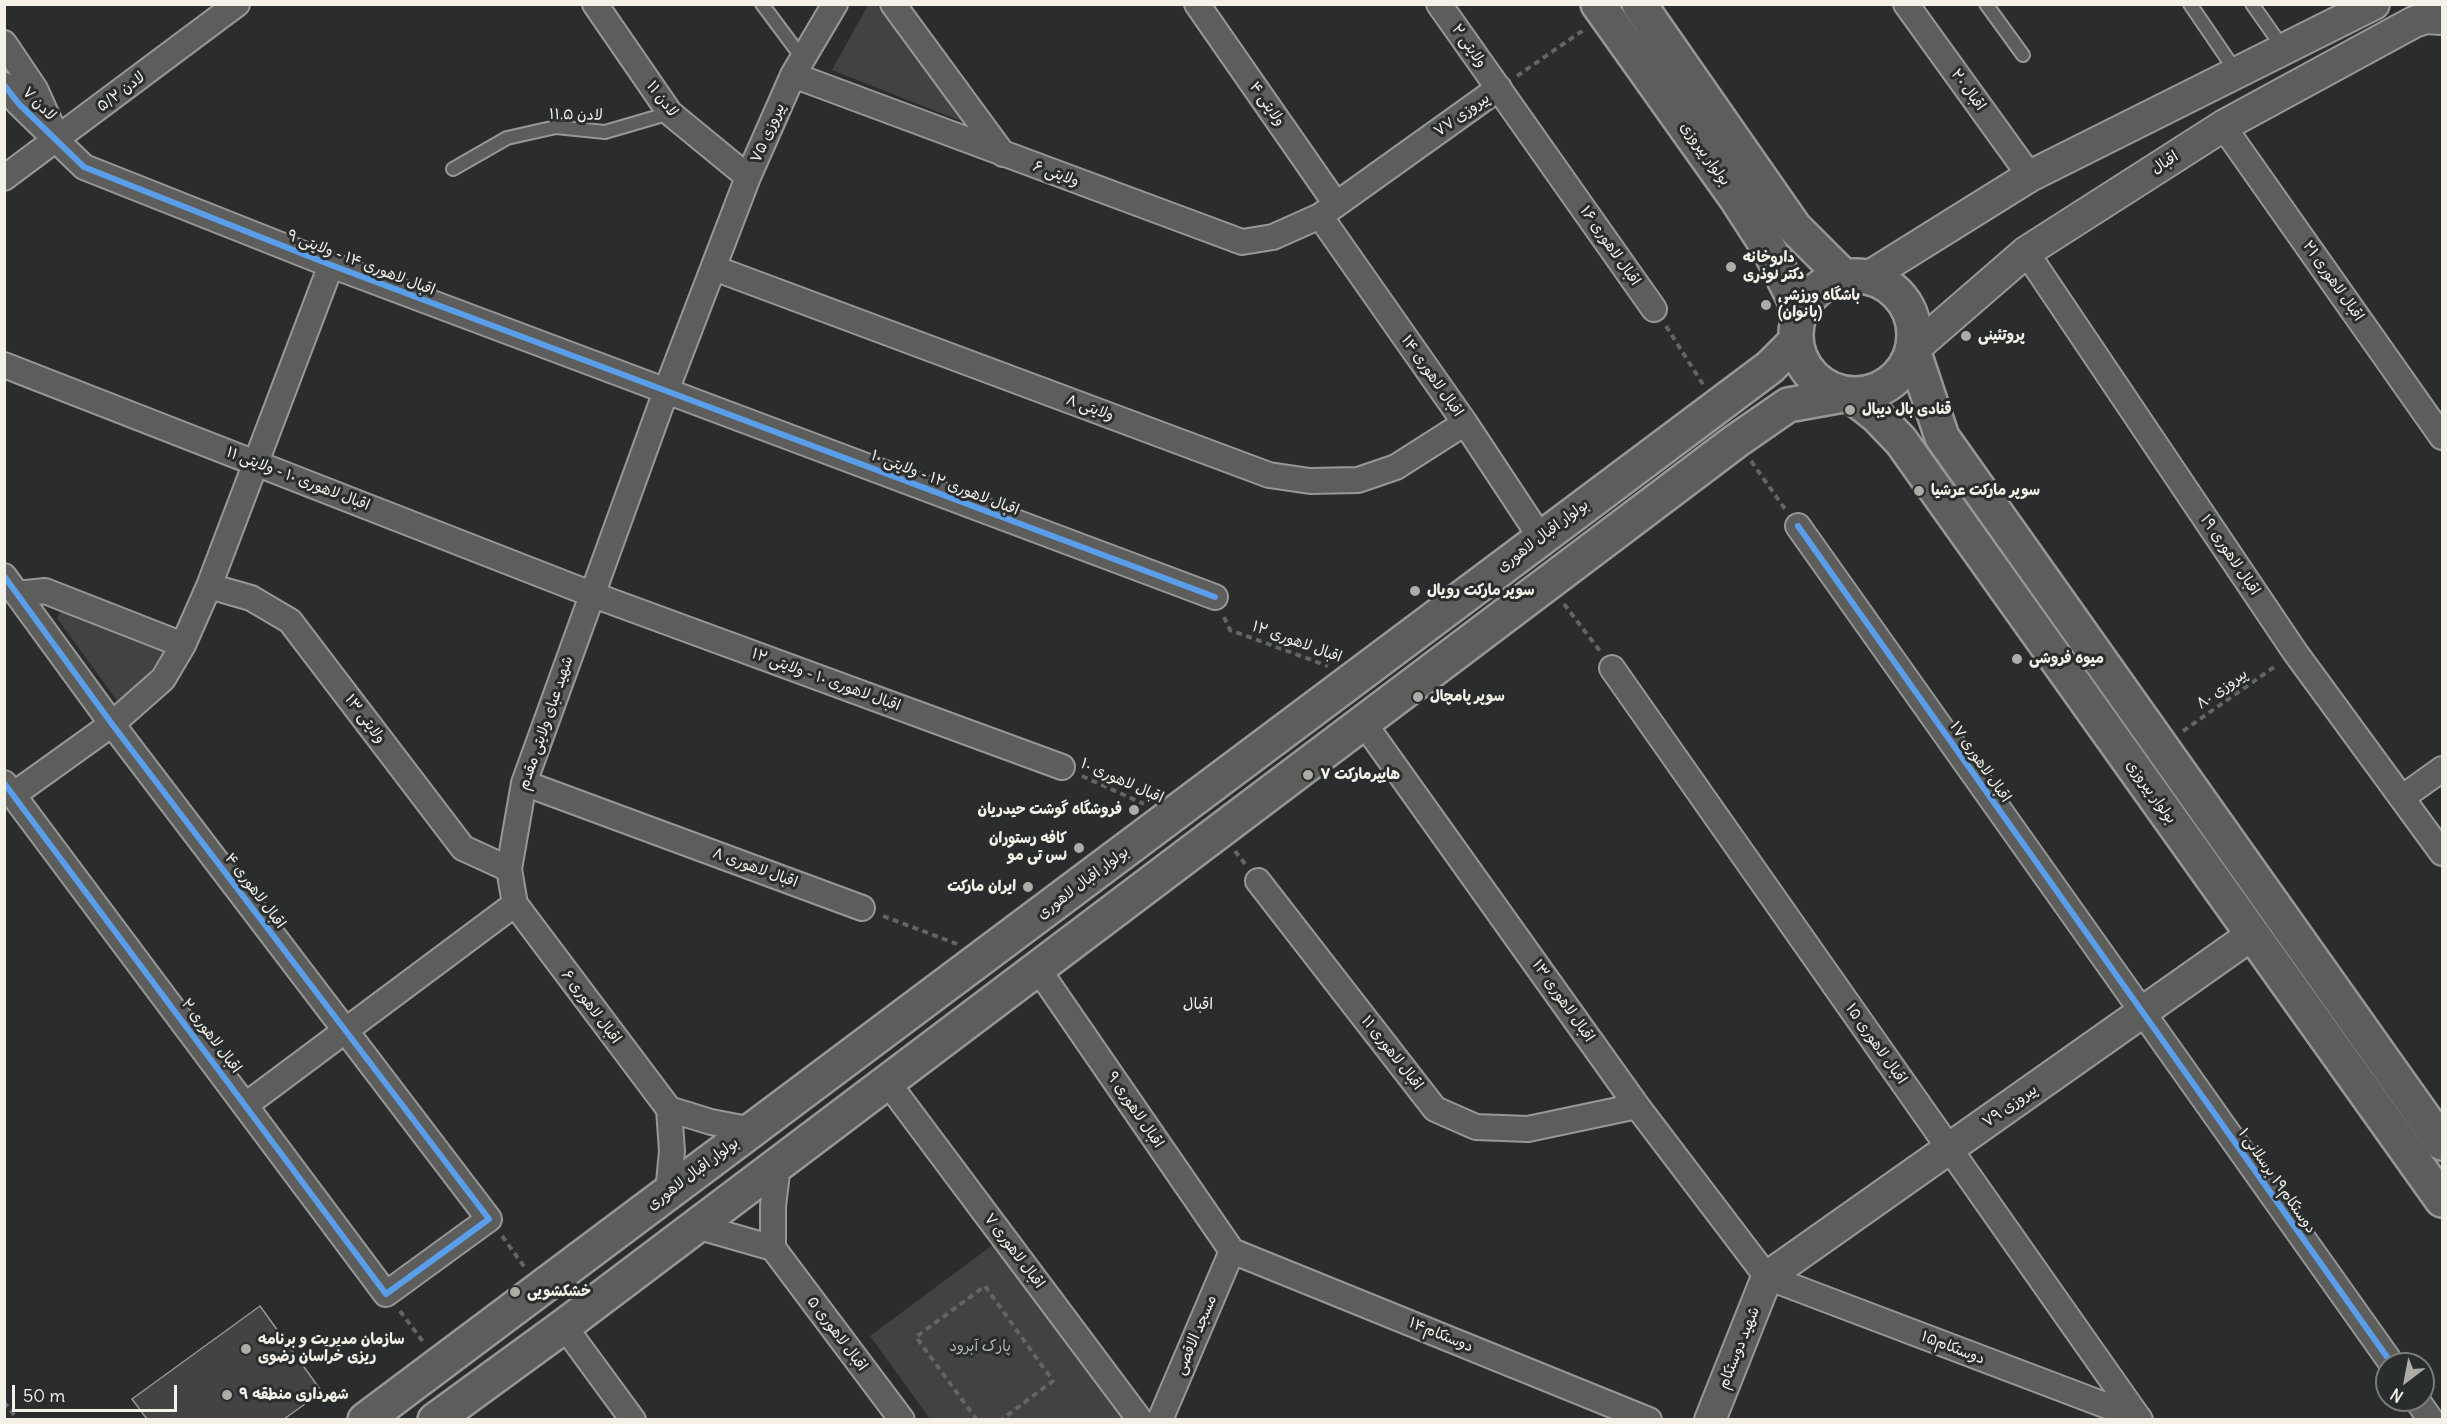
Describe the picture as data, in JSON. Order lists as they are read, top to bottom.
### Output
{
  "streets": {
    "main road": ["بولوار پیروزی", "بولوار اقبال لاهوری"],
    "street": [
      "ولایتی ۲",
      "اقبال ۲۰",
      "لادن ۵/۲",
      "لادن ۱۱",
      "لادن ۷",
      "ولایتی ۴",
      "پیروزی ۷۷",
      "پیروزی ۷۵",
      "اقبال",
      "ولایتی ۶",
      "اقبال لاهوری ۱۶",
      "اقبال لاهوری ۱۴ - ولایتی ۹",
      "اقبال لاهوری ۲۱",
      "اقبال لاهوری ۱۴",
      "ولایتی ۸",
      "اقبال لاهوری ۱۰ - ولایتی ۱۱",
      "اقبال لاهوری ۱۲ - ولایتی ۱۰",
      "اقبال لاهوری ۱۹",
      "اقبال لاهوری ۱۰ - ولایتی ۱۲",
      "ولایتی ۱۳",
      "شهید عبای ولایتی مقدم",
      "اقبال لاهوری ۱۷",
      "اقبال لاهوری ۸",
      "اقبال لاهوری ۴",
      "اقبال لاهوری ۱۳",
      "اقبال لاهوری ۶",
      "اقبال لاهوری ۲",
      "اقبال لاهوری ۱۵",
      "اقبال لاهوری ۱۱",
      "پیروزی ۷۹",
      "اقبال لاهوری ۹",
      "دوستکام۱۹ برسلانی ۱",
      "اقبال لاهوری ۷",
      "اقبال لاهوری ۵",
      "مسجد الاقصی",
      "دوستکام۱۴",
      "شهید دوستکام",
      "دوستکام۱۵"
    ],
    "lane": ["لادن ۱۱.۵"],
    "path": ["اقبال لاهوری ۱۲", "پیروزی ۸۰", "اقبال لاهوری ۱۰"]
  },
  "crossings": [
    ["ولایتی ۲", "پیروزی ۷۷"],
    ["ولایتی ۲", "اقبال لاهوری ۱۶"],
    ["لادن ۵/۲", "لادن ۷"],
    ["لادن ۵/۲", "اقبال لاهوری ۱۴ - ولایتی ۹"],
    ["لادن ۱۱", "لادن ۱۱.۵"],
    ["لادن ۱۱", "پیروزی ۷۵"],
    ["لادن ۷", "اقبال لاهوری ۱۴ - ولایتی ۹"],
    ["ولایتی ۴", "پیروزی ۷۷"],
    ["ولایتی ۴", "ولایتی ۶"],
    ["ولایتی ۴", "اقبال لاهوری ۱۴"],
    ["پیروزی ۷۷", "بولوار پیروزی"],
    ["پیروزی ۷۷", "ولایتی ۶"],
    ["پیروزی ۷۷", "اقبال لاهوری ۱۶"],
    ["پیروزی ۷۷", "اقبال لاهوری ۱۴"],
    ["پیروزی ۷۵", "ولایتی ۶"],
    ["پیروزی ۷۵", "ولایتی ۸"],
    ["پیروزی ۷۵", "شهید عبای ولایتی مقدم"],
    ["بولوار پیروزی", "اقبال"],
    ["بولوار پیروزی", "بولوار اقبال لاهوری"],
    ["بولوار پیروزی", "پیروزی ۷۹"],
    ["اقبال", "اقبال لاهوری ۲۱"],
    ["اقبال", "بولوار اقبال لاهوری"],
    ["اقبال", "اقبال لاهوری ۱۹"],
    ["ولایتی ۶", "اقبال لاهوری ۱۴"],
    ["اقبال لاهوری ۱۴ - ولایتی ۹", "اقبال لاهوری ۱۲ - ولایتی ۱۰"],
    ["اقبال لاهوری ۱۴ - ولایتی ۹", "شهید عبای ولایتی مقدم"],
    ["اقبال لاهوری ۱۴", "ولایتی ۸"],
    ["اقبال لاهوری ۱۴", "بولوار اقبال لاهوری"],
    ["ولایتی ۸", "شهید عبای ولایتی مقدم"],
    ["اقبال لاهوری ۱۰ - ولایتی ۱۱", "اقبال لاهوری ۱۰ - ولایتی ۱۲"],
    ["اقبال لاهوری ۱۰ - ولایتی ۱۱", "شهید عبای ولایتی مقدم"],
    ["اقبال لاهوری ۱۲ - ولایتی ۱۰", "اقبال لاهوری ۱۲"],
    ["اقبال لاهوری ۱۲ - ولایتی ۱۰", "شهید عبای ولایتی مقدم"],
    ["بولوار اقبال لاهوری", "اقبال لاهوری ۱۲"],
    ["بولوار اقبال لاهوری", "اقبال لاهوری ۱۰"],
    ["اقبال لاهوری ۱۹", "پیروزی ۸۰"],
    ["اقبال لاهوری ۱۰ - ولایتی ۱۲", "شهید عبای ولایتی مقدم"],
    ["اقبال لاهوری ۱۰ - ولایتی ۱۲", "اقبال لاهوری ۱۰"],
    ["ولایتی ۱۳", "شهید عبای ولایتی مقدم"],
    ["شهید عبای ولایتی مقدم", "اقبال لاهوری ۸"],
    ["شهید عبای ولایتی مقدم", "اقبال لاهوری ۶"],
    ["اقبال لاهوری ۱۷", "پیروزی ۷۹"],
    ["اقبال لاهوری ۱۷", "دوستکام۱۹ برسلانی ۱"],
    ["اقبال لاهوری ۱۳", "اقبال لاهوری ۱۱"],
    ["اقبال لاهوری ۱۳", "پیروزی ۷۹"],
    ["اقبال لاهوری ۱۳", "شهید دوستکام"],
    ["اقبال لاهوری ۱۳", "دوستکام۱۵"],
    ["اقبال لاهوری ۱۵", "پیروزی ۷۹"],
    ["اقبال لاهوری ۱۵", "دوستکام۱۵"],
    ["پیروزی ۷۹", "دوستکام۱۹ برسلانی ۱"],
    ["پیروزی ۷۹", "شهید دوستکام"],
    ["پیروزی ۷۹", "دوستکام۱۵"],
    ["اقبال لاهوری ۹", "مسجد الاقصی"],
    ["اقبال لاهوری ۹", "دوستکام۱۴"],
    ["مسجد الاقصی", "دوستکام۱۴"],
    ["شهید دوستکام", "دوستکام۱۵"]
  ],
  "districts": ["اقبال"],
  "parks": ["پارک آبرود"],
  "places": [
    "داروخانه دکتر نوذری",
    "باشگاه ورزشی (بانوان)",
    "پروتئینی",
    "قنادی بال دیبال",
    "سوپر مارکت عرشیا",
    "سوپر مارکت رویال",
    "میوه فروشی",
    "سوپر‌ پامچال",
    "هایپرمارکت ۷",
    "فروشگاه گوشت حیدریان",
    "كافه رستوران نس تى مو",
    "ایران مارکت",
    "خشکشویی",
    "سازمان مدیریت و برنامه ریزی خراسان رضوی",
    "شهرداری منطقه ۹"
  ],
  "scale_bar": "50 m",
  "north": "bottom left"
}
